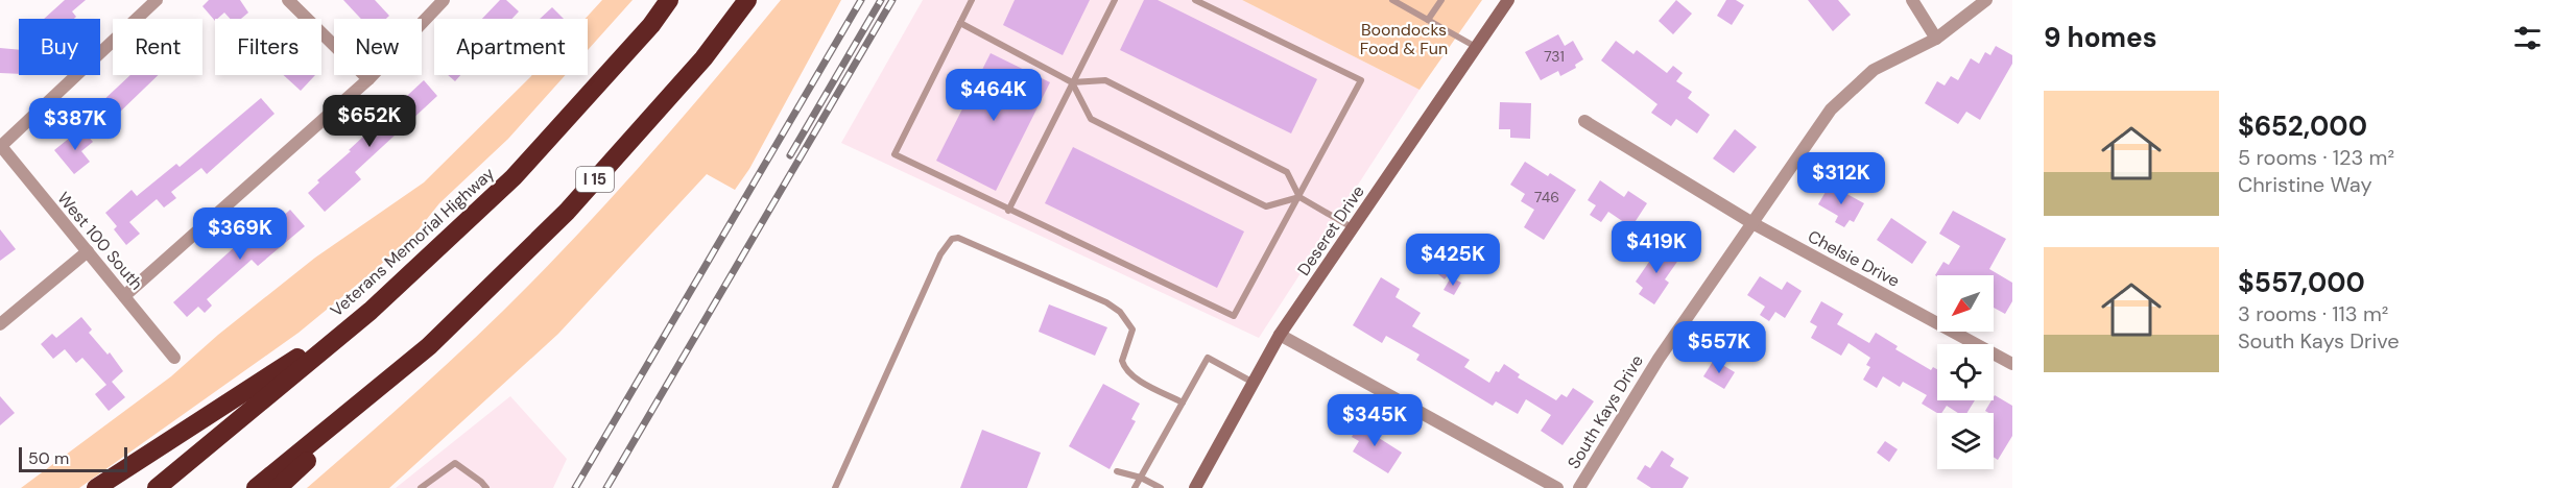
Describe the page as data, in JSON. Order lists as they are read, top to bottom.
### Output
{
  "streets": {
    "highway": ["I 15", "Veterans Memorial Highway"],
    "street": [
      "Deseret Drive",
      "West 100 South",
      "Chelsie Drive",
      "South Kays Drive"
    ]
  },
  "crossings": [
    ["Chelsie Drive", "South Kays Drive"]
  ],
  "parks": ["Boondocks Food & Fun"],
  "house_numbers": ["731", "746"],
  "scale_bar": "50 m",
  "north": "bottom left",
  "page": {
    "heading": "9 homes",
    "chip": [
      "Buy",
      "Rent",
      "Filters",
      "New",
      "Apartment"
    ],
    "price": [
      "$464K",
      "$652K",
      "$387K",
      "$312K",
      "$369K",
      "$419K",
      "$425K",
      "$557K",
      "$345K"
    ],
    "list": [
      {
        "name": "$652,000",
        "note": "5 rooms · 123 m² · Christine Way"
      },
      {
        "name": "$557,000",
        "note": "3 rooms · 113 m² · South Kays Drive"
      }
    ],
    "scale": "50 m"
  }
}
